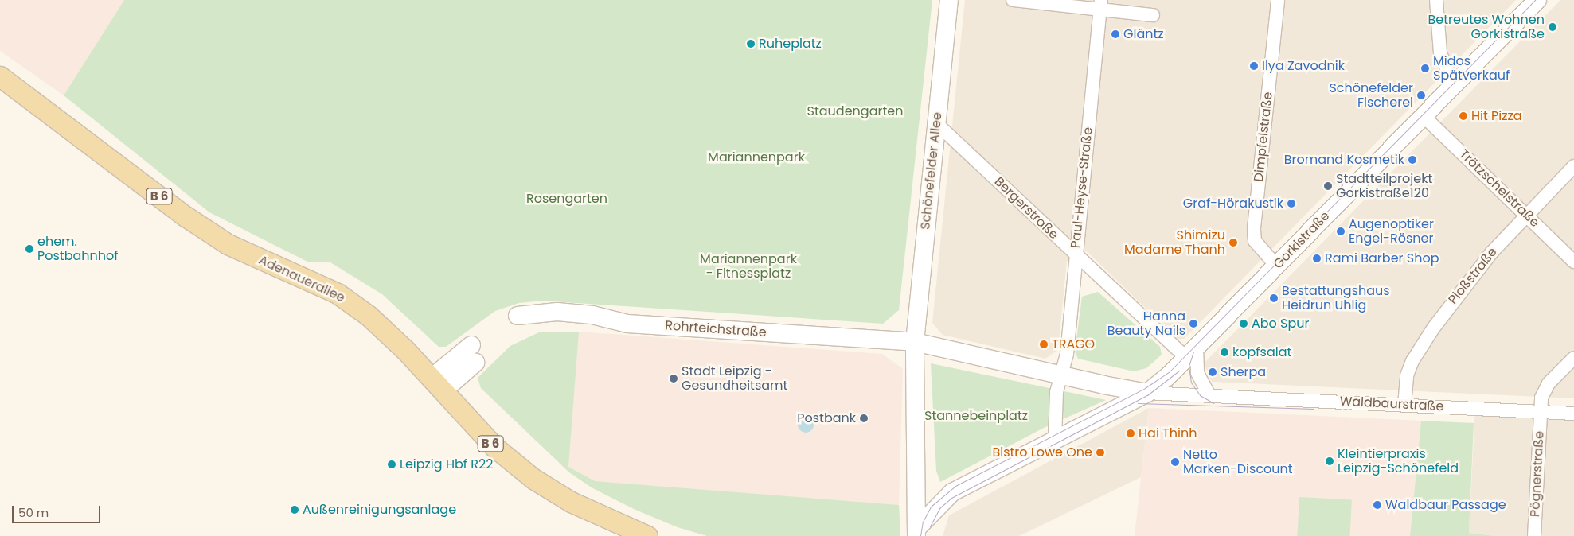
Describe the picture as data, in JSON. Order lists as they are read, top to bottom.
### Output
{
  "streets": {
    "main road": [
      "Schönefelder Allee",
      "B 6",
      "Gorkistraße",
      "Adenauerallee",
      "Rohrteichstraße"
    ],
    "street": [
      "Dimpfelstraße",
      "Paul-Heyse-Straße",
      "Trötzschelstraße",
      "Bergerstraße",
      "Ploßstraße",
      "Waldbaurstraße",
      "Pögnerstraße"
    ]
  },
  "crossings": [
    ["Dimpfelstraße", "Gorkistraße"],
    ["Schönefelder Allee", "Bergerstraße"],
    ["Schönefelder Allee", "Rohrteichstraße"],
    ["Paul-Heyse-Straße", "Bergerstraße"],
    ["Trötzschelstraße", "Gorkistraße"],
    ["Trötzschelstraße", "Ploßstraße"],
    ["Bergerstraße", "Gorkistraße"],
    ["Gorkistraße", "Waldbaurstraße"],
    ["Ploßstraße", "Waldbaurstraße"],
    ["Waldbaurstraße", "Pögnerstraße"]
  ],
  "parks": [
    "Staudengarten",
    "Mariannenpark",
    "Rosengarten",
    "Mariannenpark - Fitnessplatz",
    "Stannebeinplatz"
  ],
  "places": [
    "Betreutes Wohnen Gorkistraße",
    "Gläntz",
    "Ruheplatz",
    "Ilya Zavodnik",
    "Midos Spätverkauf",
    "Schönefelder Fischerei",
    "Hit Pizza",
    "Bromand Kosmetik",
    "Stadtteilprojekt Gorkistraße120",
    "Graf-Hörakustik",
    "Augenoptiker Engel-Rösner",
    "Shimizu Madame Thanh",
    "ehem. Postbahnhof",
    "Rami Barber Shop",
    "Bestattungshaus Heidrun Uhlig",
    "Hanna Beauty Nails",
    "Abo Spur",
    "TRAGO",
    "kopfsalat",
    "Sherpa",
    "Stadt Leipzig - Gesundheitsamt",
    "Postbank",
    "Hai Thinh",
    "Bistro Lowe One",
    "Kleintierpraxis Leipzig-Schönefeld",
    "Netto Marken-Discount",
    "Leipzig Hbf R22",
    "Waldbaur Passage",
    "Außenreinigungsanlage"
  ],
  "scale_bar": "50 m"
}
